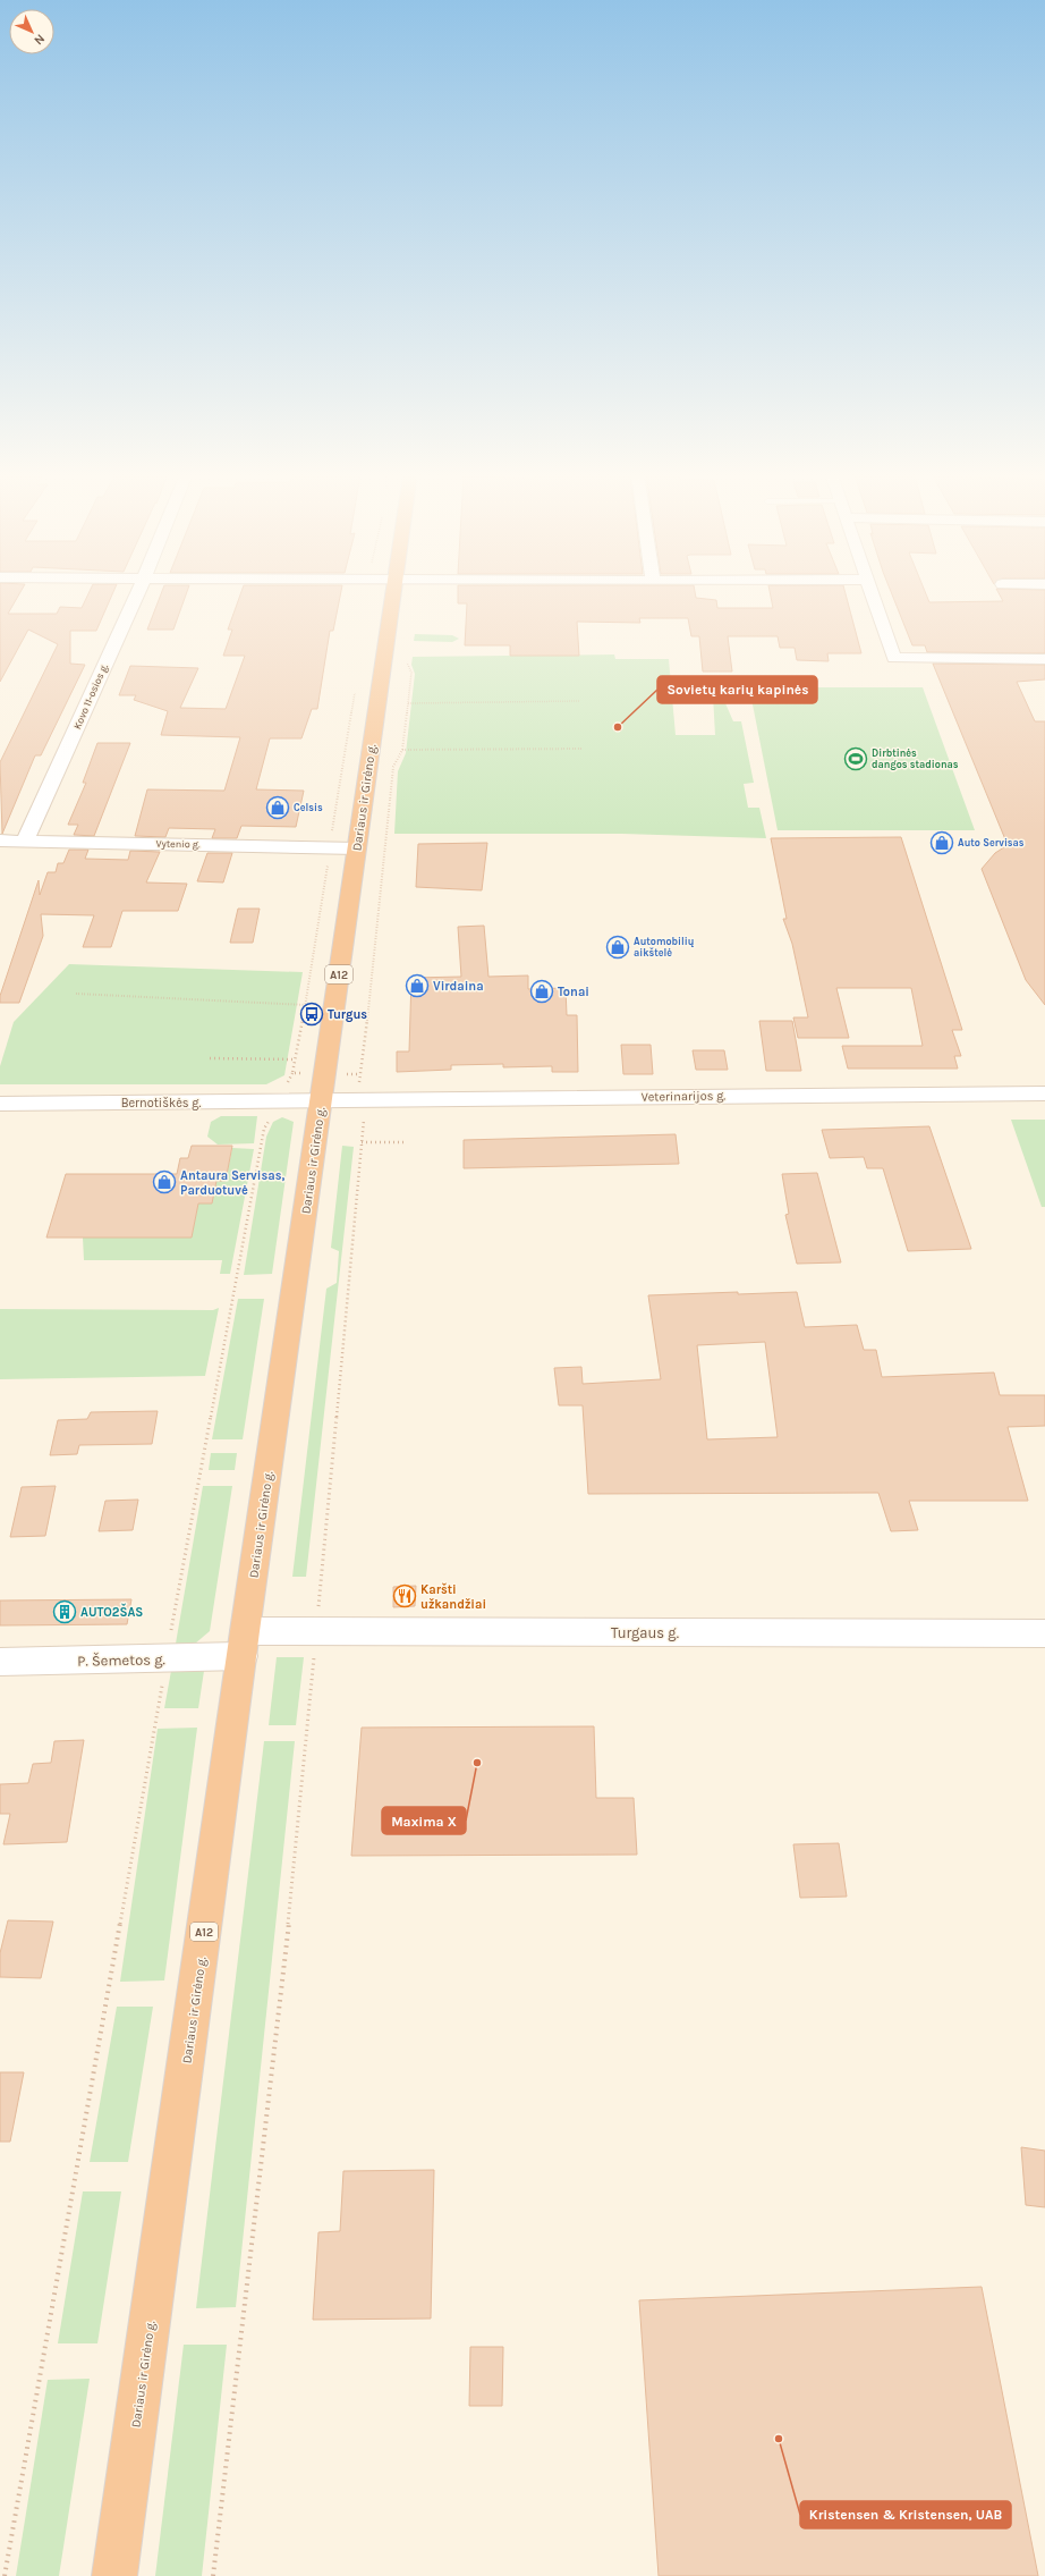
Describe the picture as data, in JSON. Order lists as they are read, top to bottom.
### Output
{
  "streets": {
    "highway": ["Dariaus ir Girėno g.", "A12"],
    "street": [
      "Kovo 11-osios g.",
      "Vytenio g.",
      "Veterinarijos g.",
      "Bernotiškės g.",
      "Turgaus g.",
      "P. Šemetos g."
    ]
  },
  "crossings": [
    ["Kovo 11-osios g.", "Vytenio g."],
    ["Dariaus ir Girėno g.", "Vytenio g."],
    ["Dariaus ir Girėno g.", "Veterinarijos g."],
    ["Dariaus ir Girėno g.", "Bernotiškės g."],
    ["Dariaus ir Girėno g.", "Turgaus g."],
    ["Dariaus ir Girėno g.", "P. Šemetos g."],
    ["Veterinarijos g.", "Bernotiškės g."],
    ["Turgaus g.", "P. Šemetos g."]
  ],
  "places": {
    "other": ["Sovietų karių kapinės", "Maxima X", "Kristensen & Kristensen, UAB"],
    "sports": ["Dirbtinės dangos stadionas"],
    "shop": [
      "Celsis",
      "Auto Servisas",
      "Automobilių aikštelė",
      "Virdaina",
      "Tonai",
      "Antaura Servisas, Parduotuvė"
    ],
    "bus stop": ["Turgus"],
    "restaurant": ["Karšti užkandžiai"],
    "building": ["AUTO2ŠAS"]
  },
  "north": "bottom right"
}
